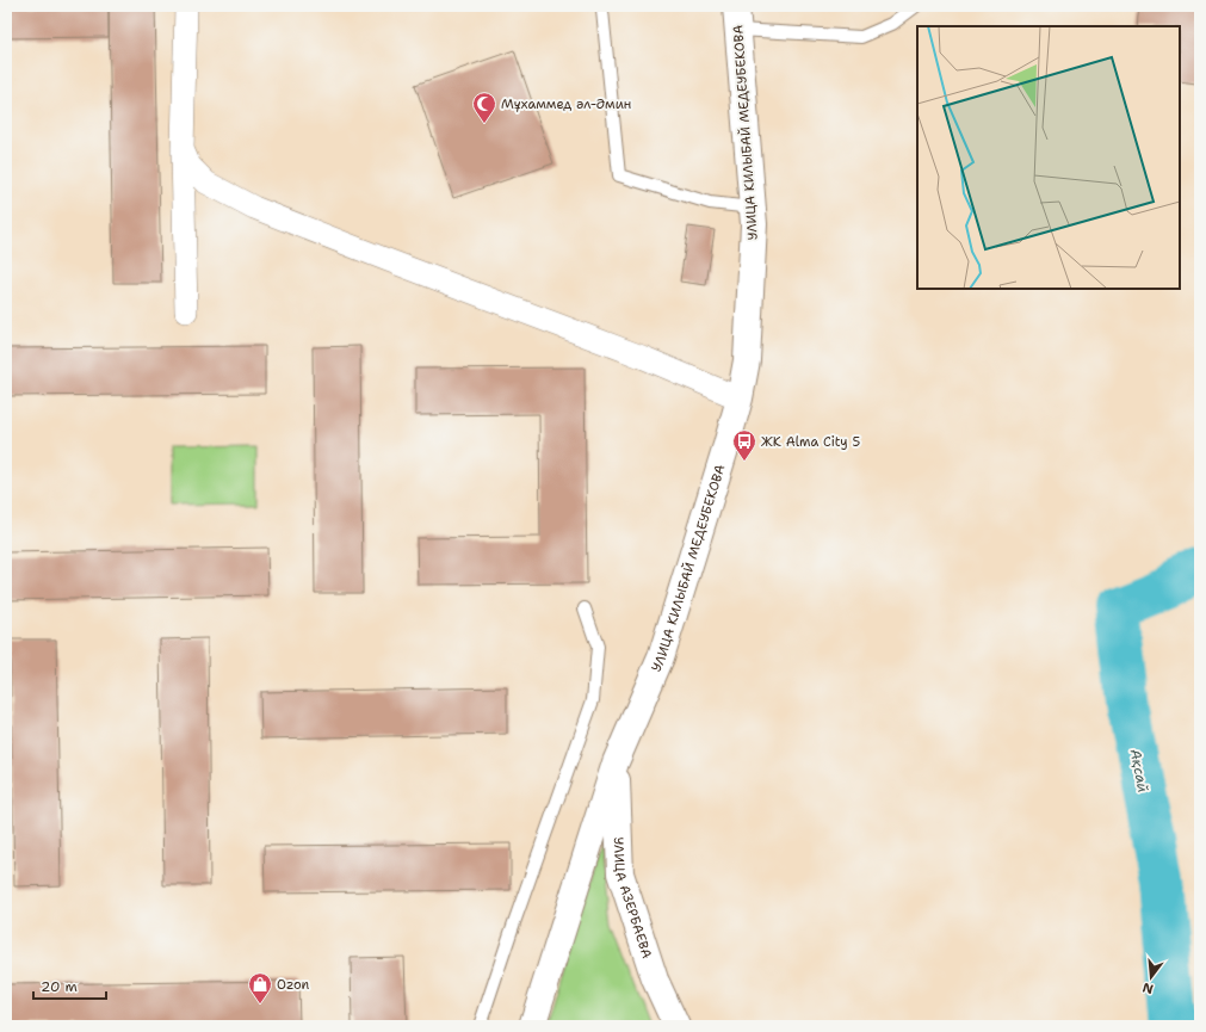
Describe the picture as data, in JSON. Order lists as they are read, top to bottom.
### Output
{
  "streets": {
    "main road": ["УЛИЦА КИЛЫБАЙ МЕДЕУБЕКОВА", "УЛИЦА АЗЕРБАЕВА"]
  },
  "crossings": [
    ["УЛИЦА КИЛЫБАЙ МЕДЕУБЕКОВА", "УЛИЦА АЗЕРБАЕВА"]
  ],
  "water": ["Ақсай"],
  "places": {
    "mosque": ["Мұхаммед әл-Әмин"],
    "bus stop": ["ЖК Alma City 5"],
    "shop": ["Ozon"]
  },
  "scale_bar": "20 m",
  "north": "bottom"
}
